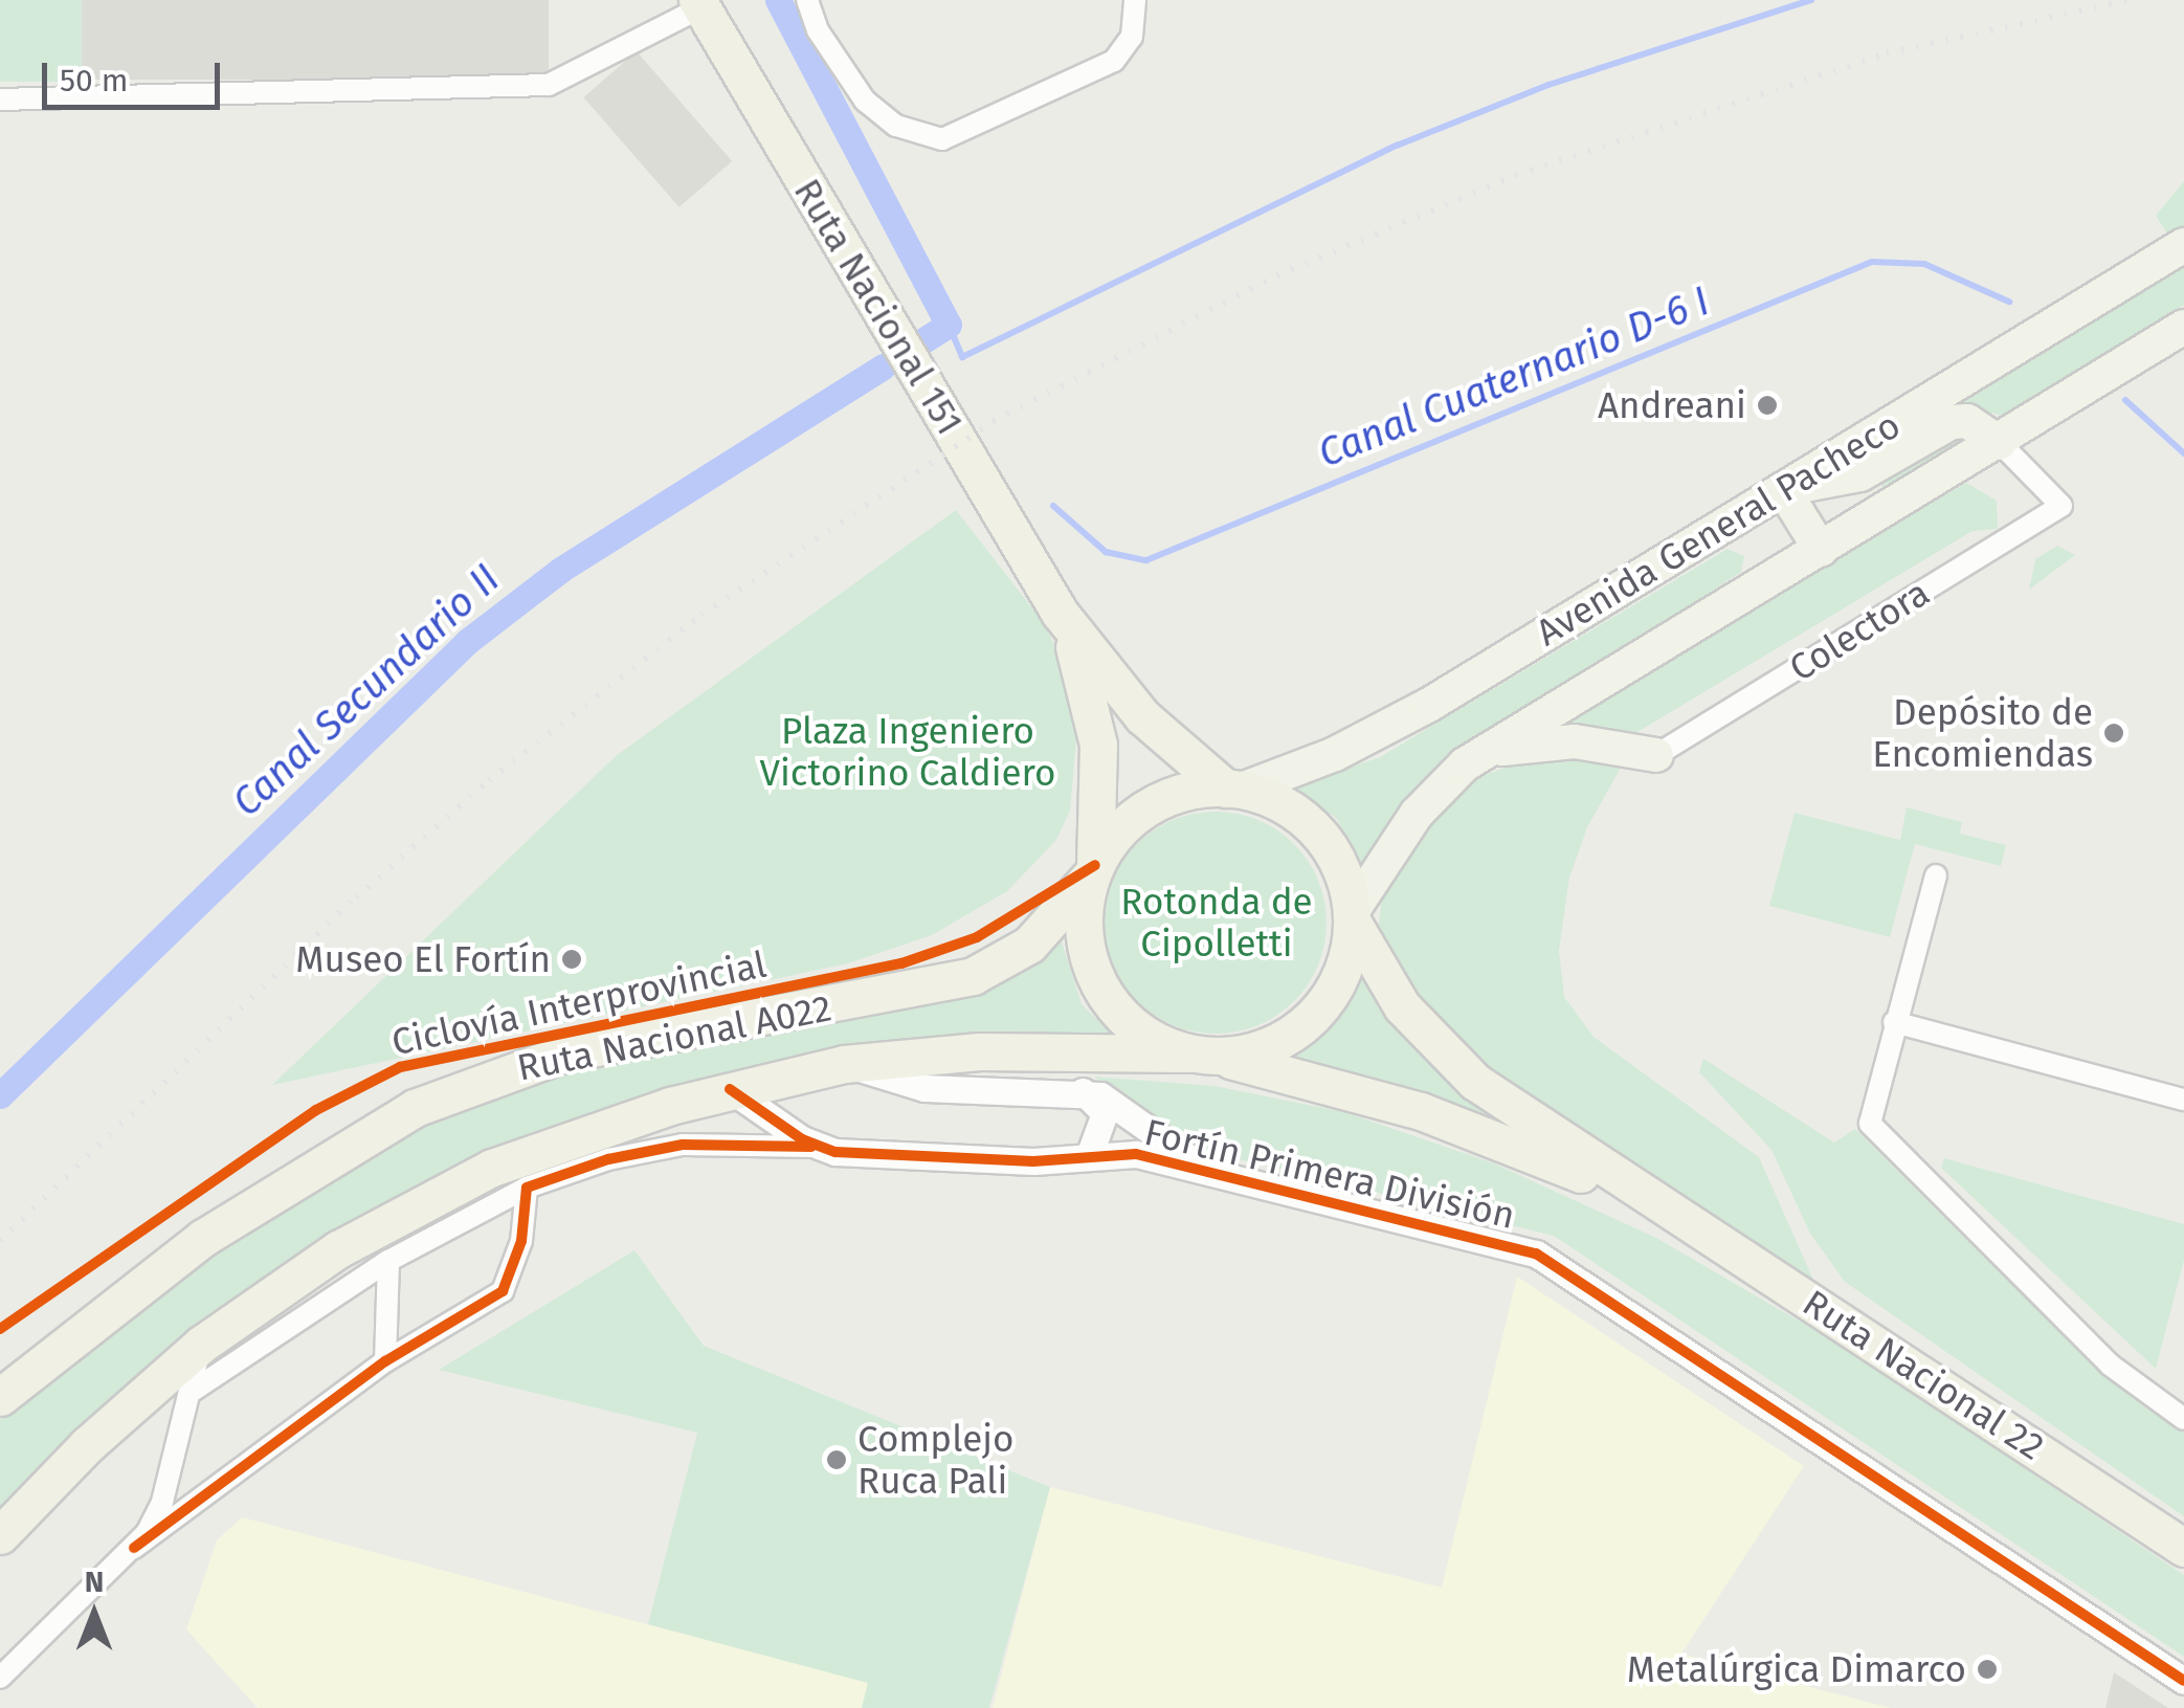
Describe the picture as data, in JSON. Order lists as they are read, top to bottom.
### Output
{
  "streets": {
    "highway": ["Ruta Nacional 151", "Ruta Nacional A022", "Ruta Nacional 22"],
    "main road": ["Avenida General Pacheco"],
    "street": ["Colectora", "Fortín Primera División"],
    "cycle path": ["Ciclovía Interprovincial"]
  },
  "crossings": [
    ["Ruta Nacional 151", "Avenida General Pacheco"],
    ["Ruta Nacional 151", "Ruta Nacional A022"],
    ["Ruta Nacional 151", "Ruta Nacional 22"],
    ["Avenida General Pacheco", "Colectora"],
    ["Avenida General Pacheco", "Ruta Nacional A022"],
    ["Avenida General Pacheco", "Ruta Nacional 22"],
    ["Ruta Nacional A022", "Fortín Primera División"],
    ["Ruta Nacional A022", "Ruta Nacional 22"]
  ],
  "water": ["Canal Cuaternario D-6 I", "Canal Secundario II"],
  "parks": ["Plaza Ingeniero Victorino Caldiero", "Rotonda de Cipolletti"],
  "places": [
    "Andreani",
    "Depósito de Encomiendas",
    "Museo El Fortín",
    "Complejo Ruca Pali",
    "Metalúrgica Dimarco"
  ],
  "scale_bar": "50 m",
  "north": "top"
}
